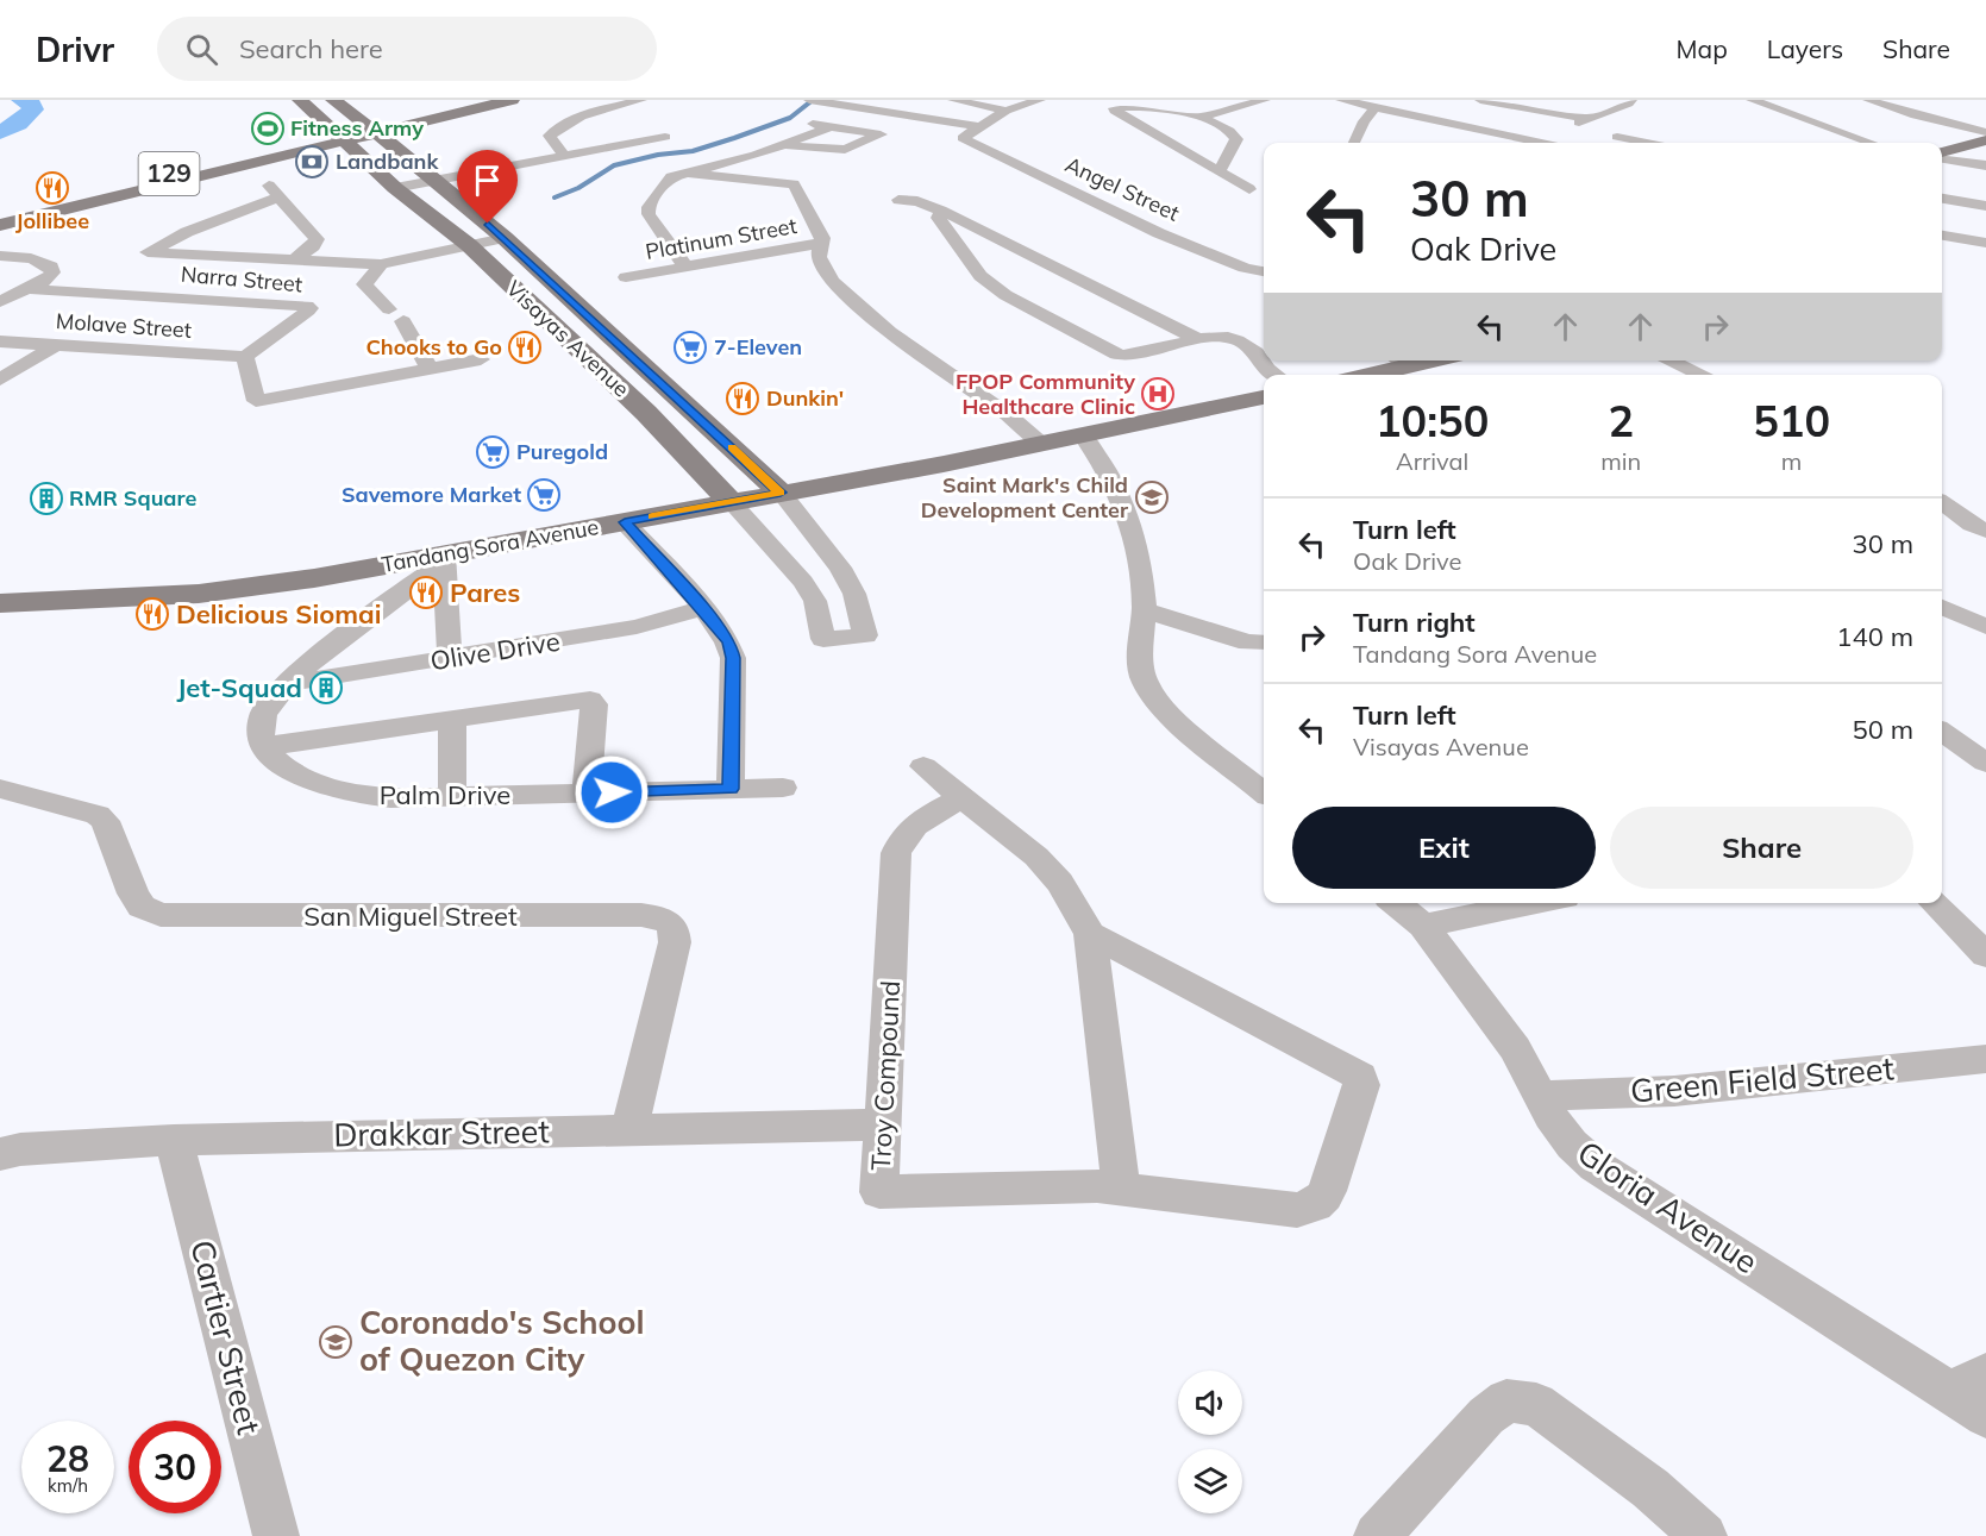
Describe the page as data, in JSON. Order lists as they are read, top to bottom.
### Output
{
  "streets": {
    "main road": ["129", "Visayas Avenue", "Tandang Sora Avenue"],
    "street": [
      "Angel Street",
      "Platinum Street",
      "Narra Street",
      "Molave Street",
      "Olive Drive",
      "Palm Drive",
      "San Miguel Street",
      "Troy Compound",
      "Green Field Street",
      "Drakkar Street",
      "Gloria Avenue",
      "Cartier Street"
    ]
  },
  "crossings": [
    ["129", "Visayas Avenue"],
    ["Narra Street", "Molave Street"],
    ["Visayas Avenue", "Tandang Sora Avenue"],
    ["San Miguel Street", "Drakkar Street"],
    ["Troy Compound", "Drakkar Street"],
    ["Green Field Street", "Gloria Avenue"],
    ["Drakkar Street", "Cartier Street"]
  ],
  "places": {
    "sports": ["Fitness Army"],
    "bank": ["Landbank"],
    "restaurant": [
      "Jollibee",
      "Chooks to Go",
      "Dunkin'",
      "Pares",
      "Delicious Siomai"
    ],
    "supermarket": ["7-Eleven", "Puregold", "Savemore Market"],
    "hospital": ["FPOP Community Healthcare Clinic"],
    "school or university": ["Saint Mark's Child Development Center", "Coronado's School of Quezon City"],
    "building": ["RMR Square", "Jet-Squad"]
  },
  "page": {
    "header": "Drivr",
    "search": "Search here",
    "nav": ["Map", "Layers", "Share"],
    "turn": ["30 m", "Oak Drive"],
    "eta": [
      "10:50",
      "Arrival",
      "2",
      "min",
      "510",
      "m"
    ],
    "list": [
      {
        "name": "Turn left",
        "note": "Oak Drive",
        "value": "30 m"
      },
      {
        "name": "Turn right",
        "note": "Tandang Sora Avenue",
        "value": "140 m"
      },
      {
        "name": "Turn left",
        "note": "Visayas Avenue",
        "value": "50 m"
      }
    ],
    "buttons": ["Exit", "Share"],
    "speed": "28 km/h",
    "limit": "30"
  }
}
